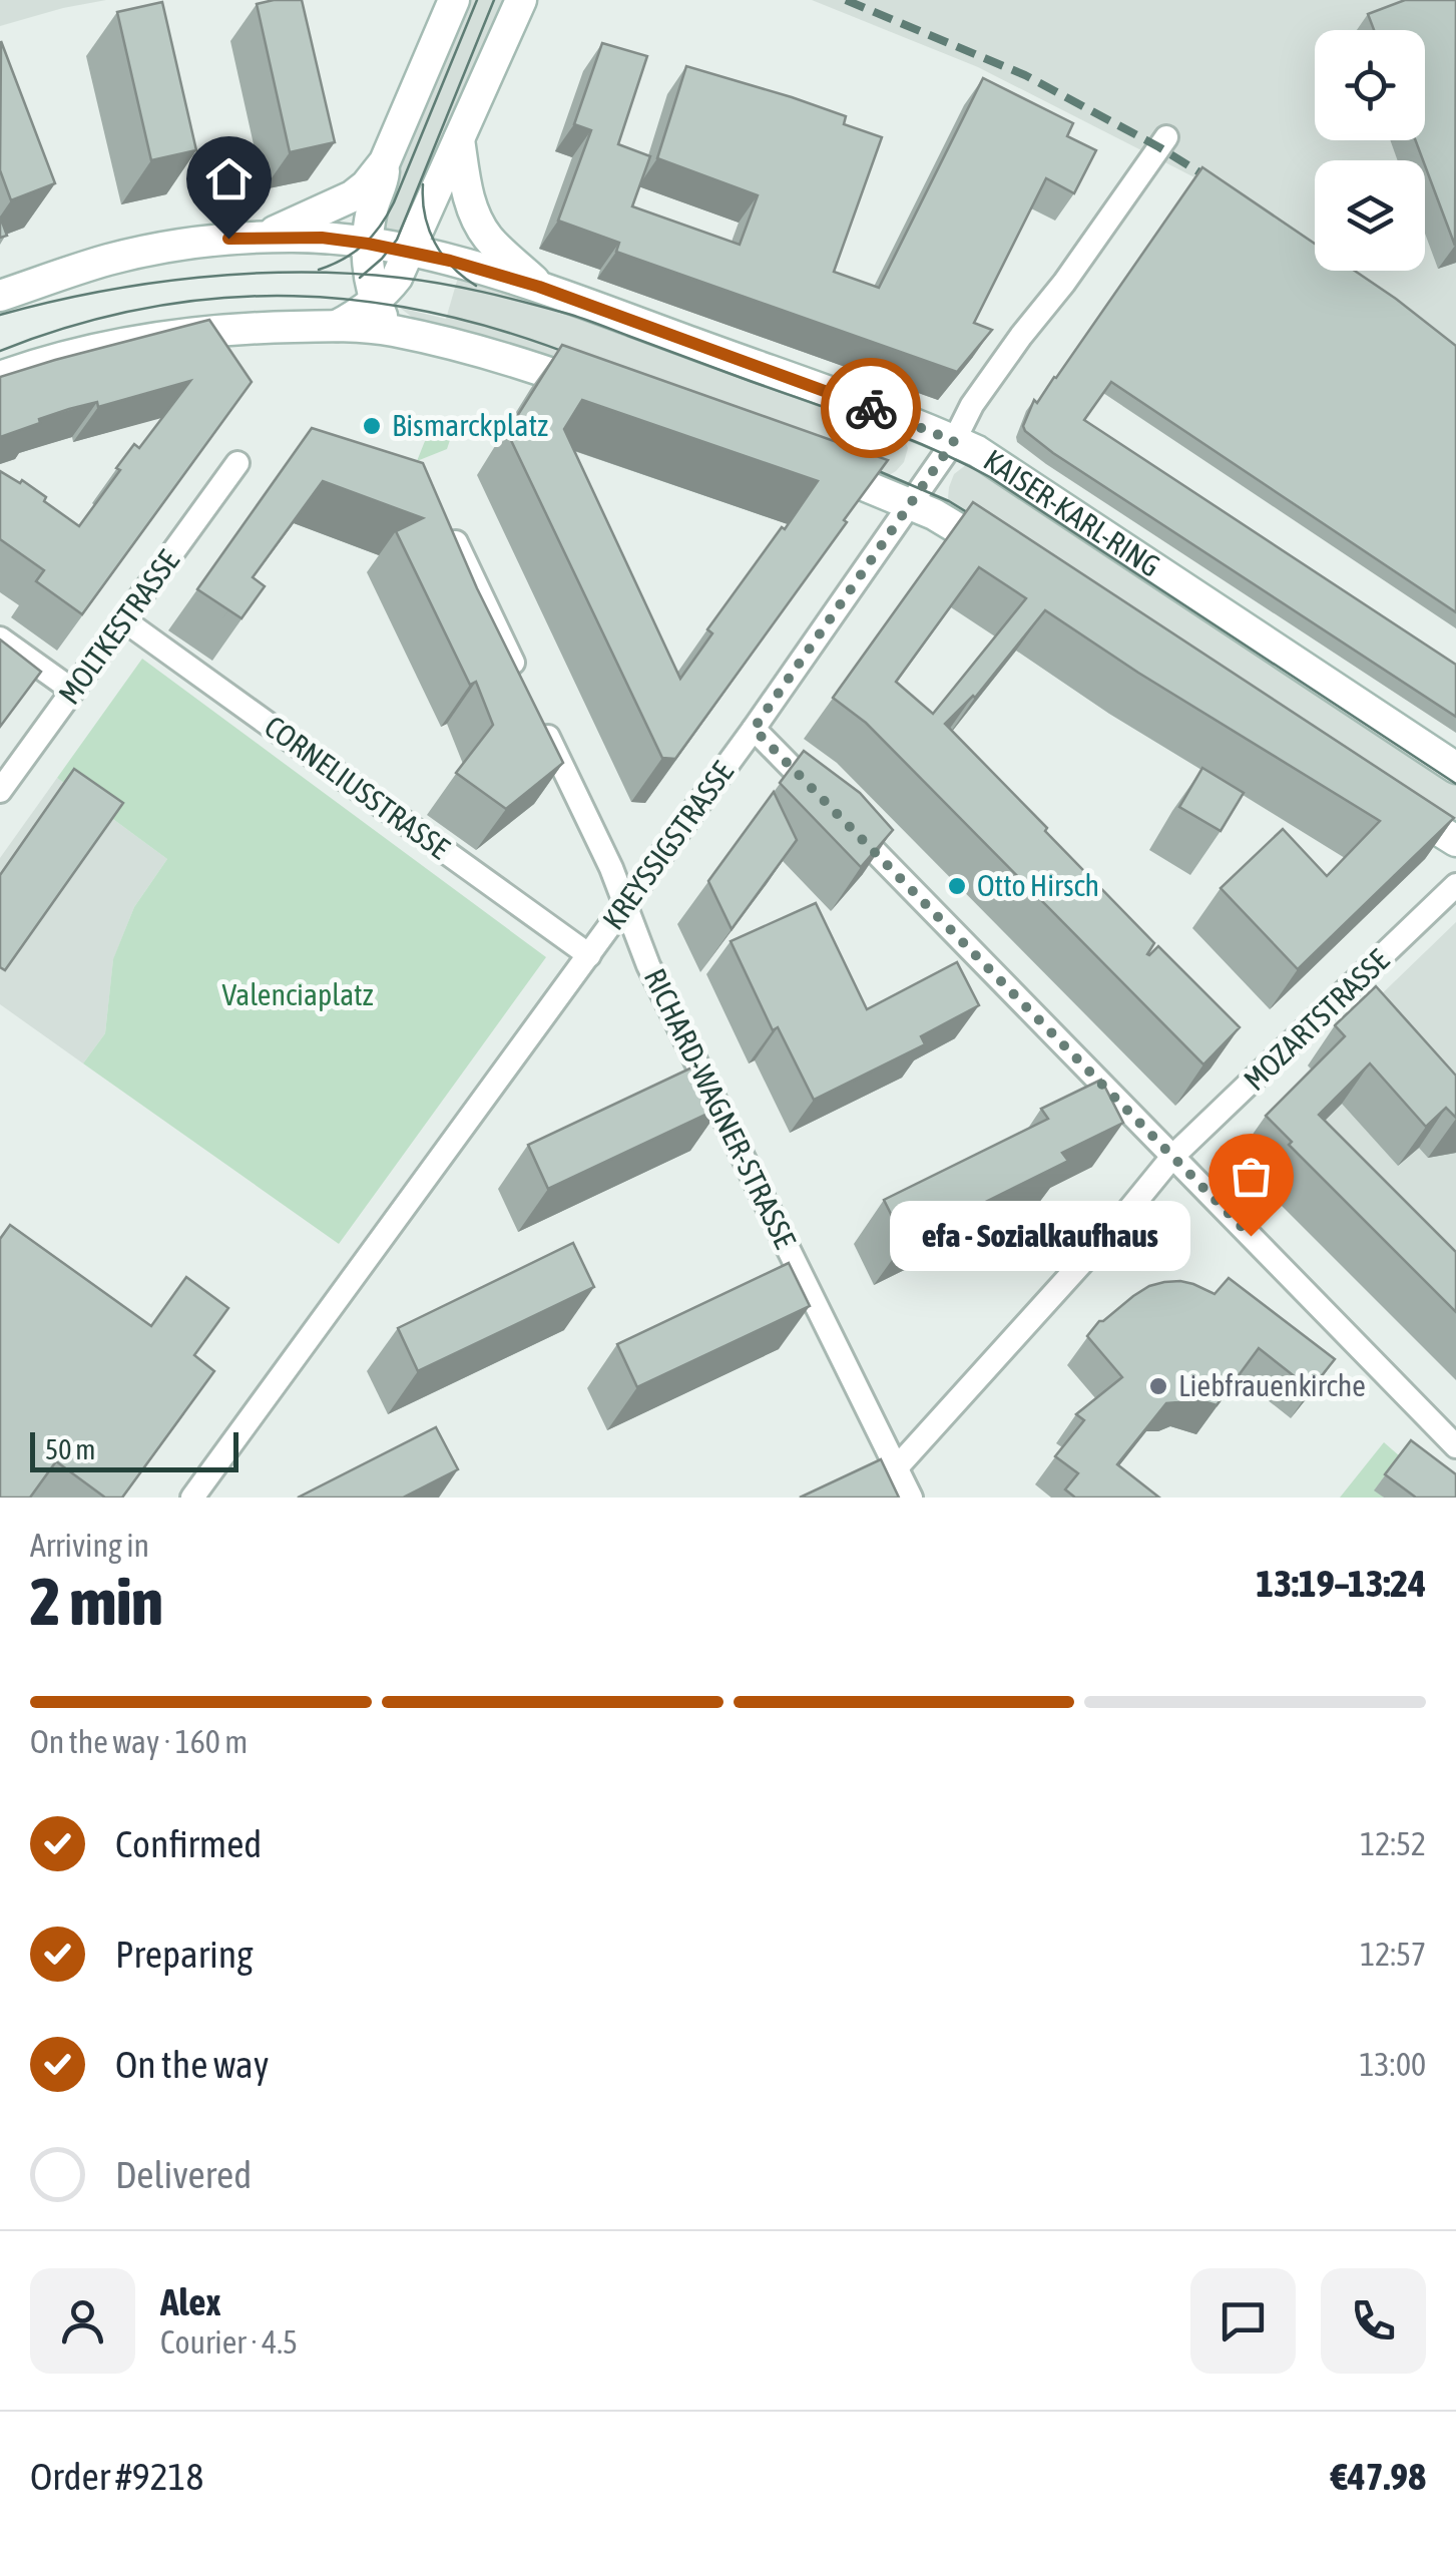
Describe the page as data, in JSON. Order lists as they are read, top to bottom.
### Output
{
  "streets": {
    "street": [
      "KAISER-KARL-RING",
      "MOLTKESTRASSE",
      "CORNELIUSSTRASSE",
      "KREYSSIGSTRASSE",
      "MOZARTSTRASSE",
      "RICHARD-WAGNER-STRASSE"
    ]
  },
  "crossings": [
    ["KAISER-KARL-RING", "KREYSSIGSTRASSE"],
    ["MOLTKESTRASSE", "CORNELIUSSTRASSE"],
    ["CORNELIUSSTRASSE", "KREYSSIGSTRASSE"],
    ["KREYSSIGSTRASSE", "RICHARD-WAGNER-STRASSE"],
    ["MOZARTSTRASSE", "RICHARD-WAGNER-STRASSE"]
  ],
  "parks": ["Valenciaplatz"],
  "places": [
    "Bismarckplatz",
    "Otto Hirsch",
    "efa - Sozialkaufhaus",
    "Liebfrauenkirche"
  ],
  "scale_bar": "50 m",
  "page": {
    "bubble": "efa - Sozialkaufhaus",
    "scale": "50 m",
    "heading": ["2 min", "Arriving in", "13:19–13:24"],
    "panel": [
      "Alex",
      "Courier · 4.5",
      "Order #9218",
      "€47.98"
    ],
    "bar": "On the way · 160 m",
    "list": [
      ["Confirmed", "12:52"],
      ["Preparing", "12:57"],
      ["On the way", "13:00"],
      "Delivered"
    ]
  }
}
